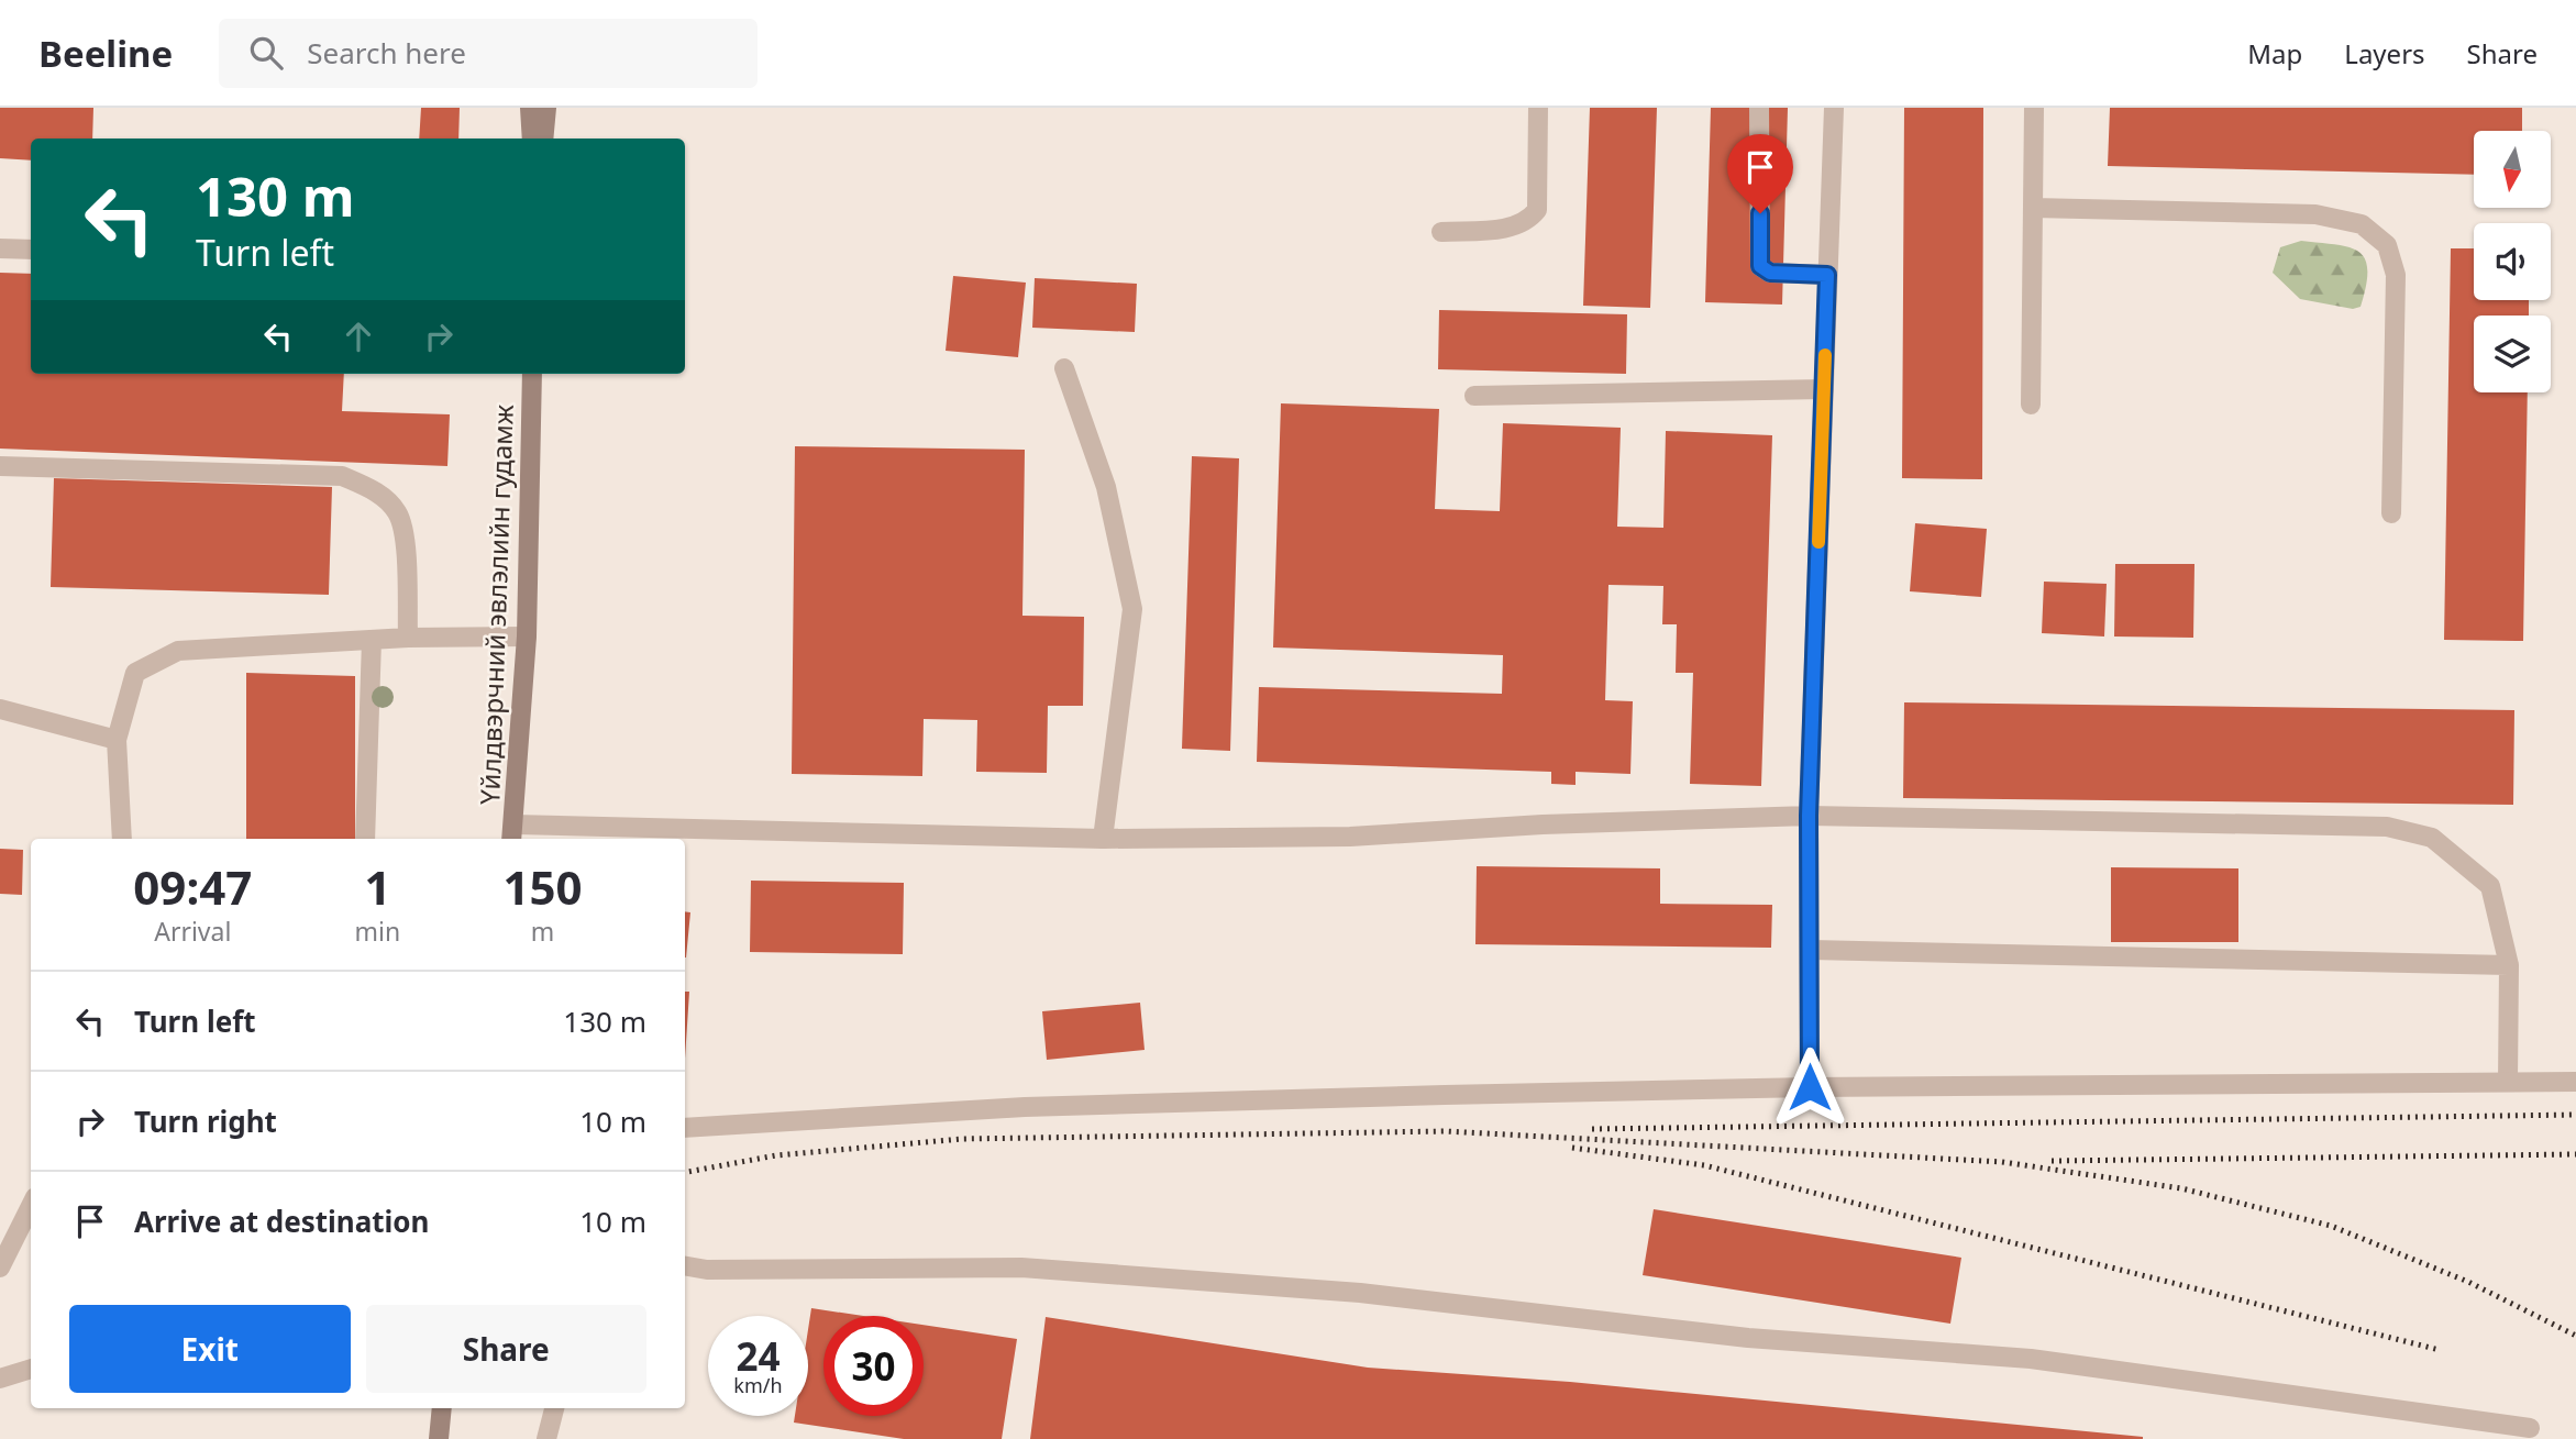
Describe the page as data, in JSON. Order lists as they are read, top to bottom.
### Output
{
  "streets": {
    "main road": ["Үйлдвэрчний эвлэлийн гудамж"]
  },
  "north": "bottom",
  "page": {
    "header": "Beeline",
    "search": "Search here",
    "nav": ["Map", "Layers", "Share"],
    "turn": ["130 m", "Turn left"],
    "eta": [
      "09:47",
      "Arrival",
      "1",
      "min",
      "150",
      "m"
    ],
    "list": [
      {
        "name": "Turn left",
        "value": "130 m"
      },
      {
        "name": "Turn right",
        "value": "10 m"
      },
      {
        "name": "Arrive at destination",
        "value": "10 m"
      }
    ],
    "buttons": ["Exit", "Share"],
    "speed": "24 km/h",
    "limit": "30"
  }
}
